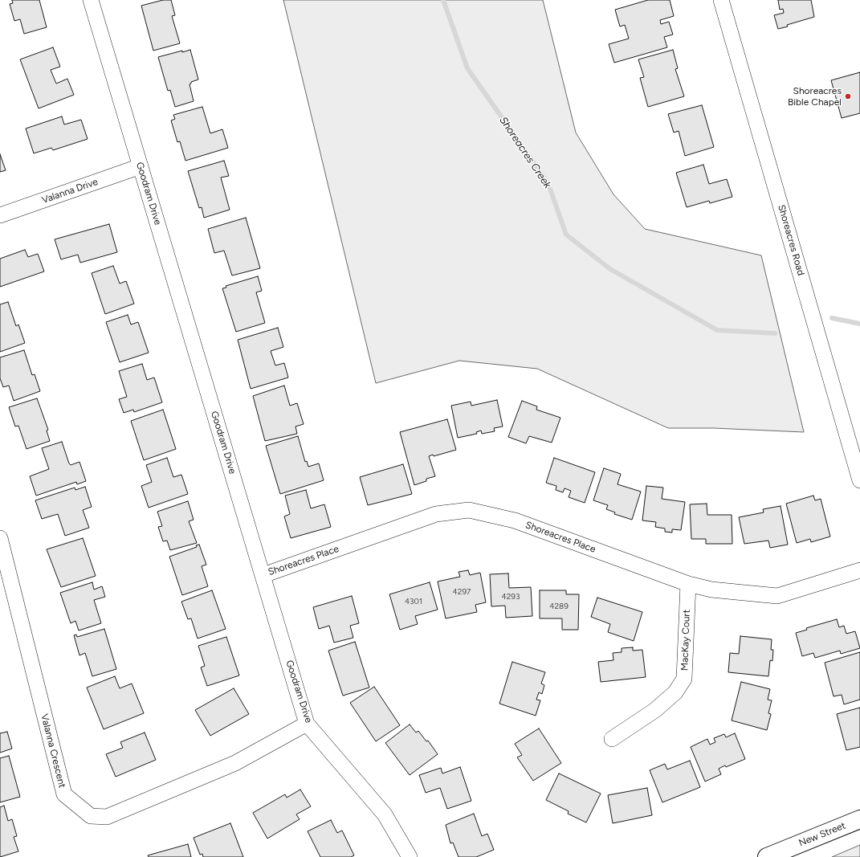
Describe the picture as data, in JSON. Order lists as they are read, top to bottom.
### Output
{
  "streets": {
    "main road": ["New Street"],
    "street": [
      "Valanna Drive",
      "Goodram Drive",
      "Shoreacres Road",
      "Shoreacres Place",
      "MacKay Court",
      "Valanna Crescent"
    ]
  },
  "crossings": [
    ["Valanna Drive", "Goodram Drive"],
    ["Goodram Drive", "Shoreacres Place"],
    ["Goodram Drive", "Valanna Crescent"],
    ["Shoreacres Place", "MacKay Court"]
  ],
  "water": ["Shoreacres Creek"],
  "places": ["Shoreacres Bible Chapel"],
  "house_numbers": [
    "4297",
    "4293",
    "4301",
    "4289"
  ]
}
